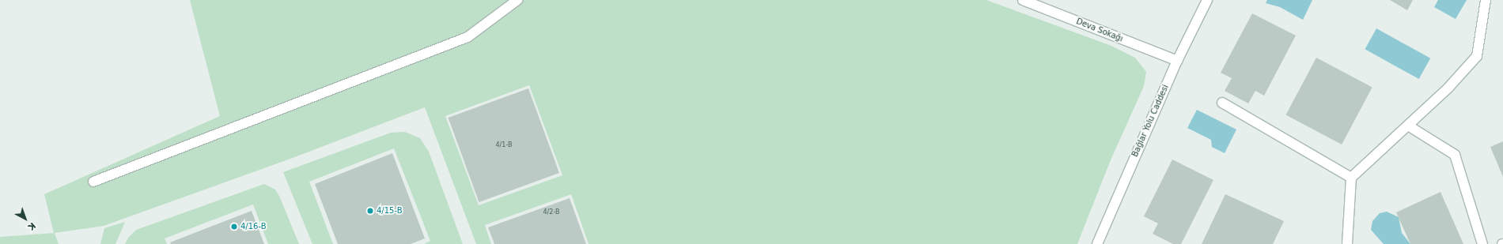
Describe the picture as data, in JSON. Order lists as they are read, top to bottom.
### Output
{
  "streets": {
    "street": ["Deva Sokağı", "Bağlar Yolu Caddesi"]
  },
  "crossings": [
    ["Deva Sokağı", "Bağlar Yolu Caddesi"]
  ],
  "places": ["4/15-B", "4/16-B"],
  "house_numbers": ["4/1-B", "4/2-B"],
  "north": "bottom right"
}
